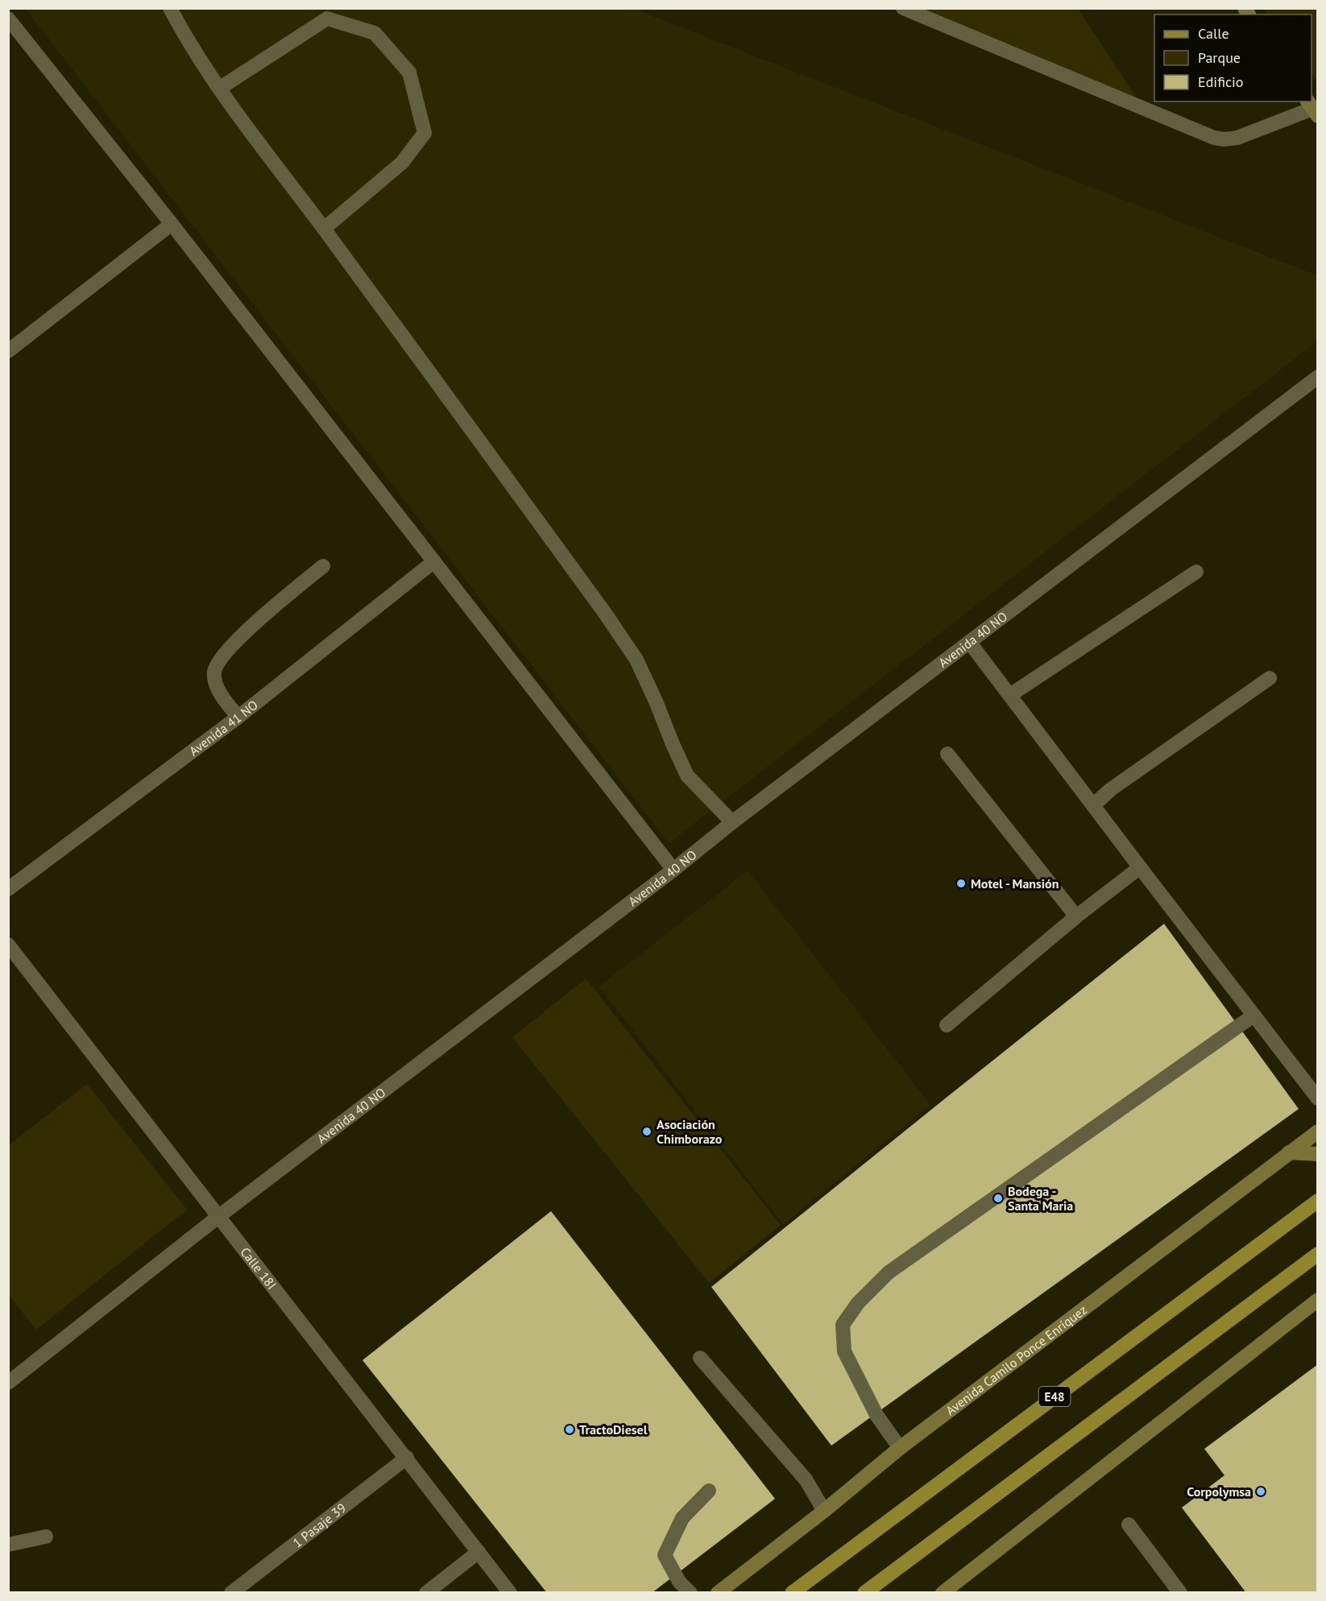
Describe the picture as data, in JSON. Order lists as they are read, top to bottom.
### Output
{
  "streets": {
    "main road": ["Avenida Camilo Ponce Enríquez", "E48"],
    "street": [
      "Avenida 40 NO",
      "Avenida 41 NO",
      "Calle 18I",
      "1 Pasaje 39"
    ]
  },
  "crossings": [
    ["Avenida 40 NO", "Calle 18I"],
    ["Calle 18I", "1 Pasaje 39"]
  ],
  "places": [
    "Motel - Mansión",
    "Asociación Chimborazo",
    "Bodega - Santa Maria",
    "TractoDiesel",
    "Corpolymsa"
  ],
  "legend": ["Calle", "Parque", "Edificio"]
}
